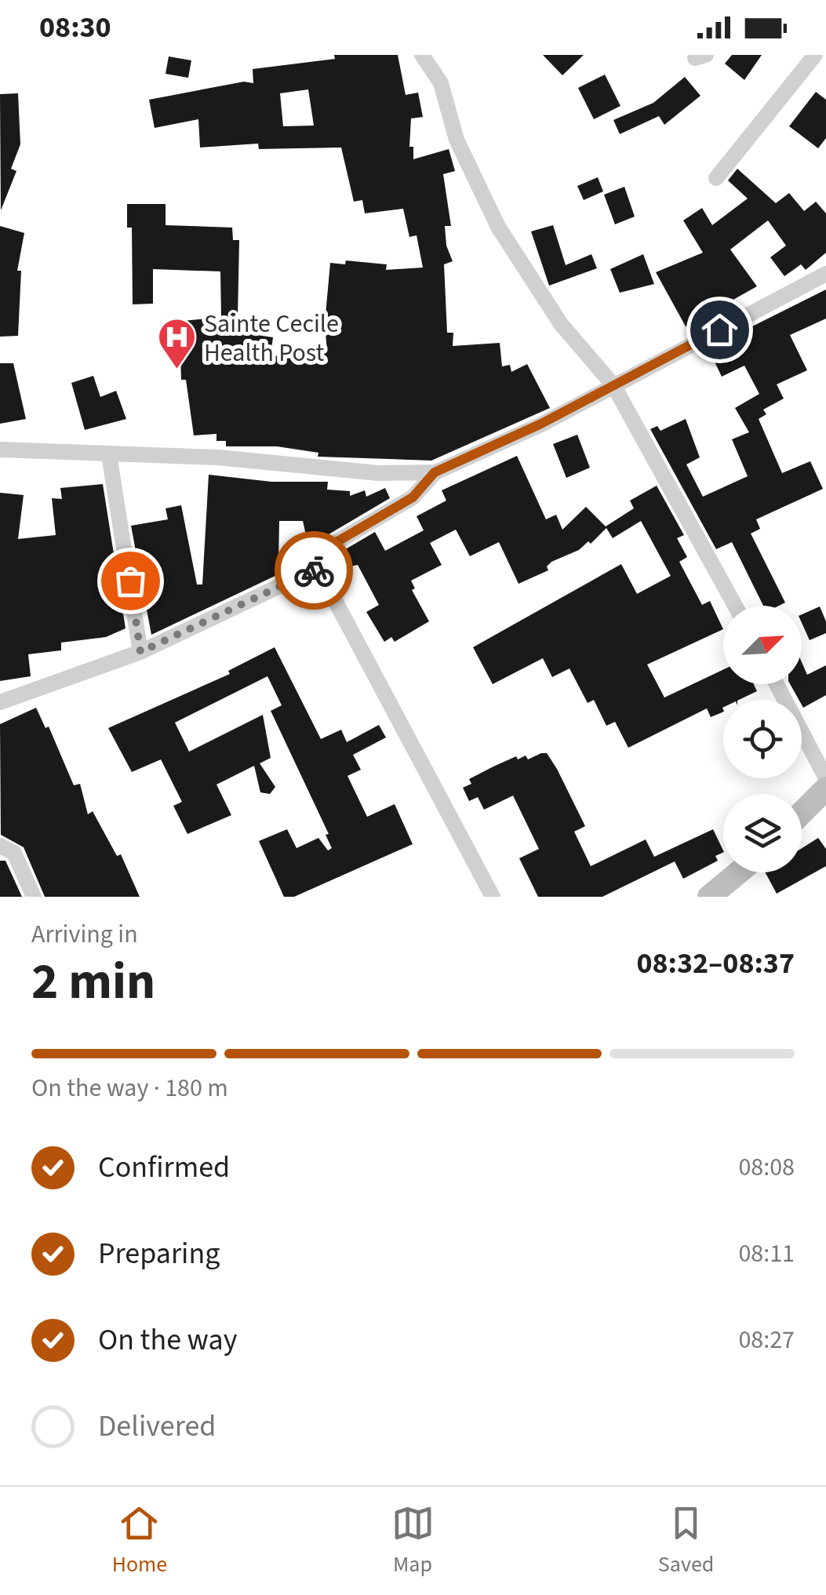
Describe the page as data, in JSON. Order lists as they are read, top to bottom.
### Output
{
  "places": {
    "hospital": ["Sainte Cecile Health Post"]
  },
  "north": "top right",
  "page": {
    "status": "08:30",
    "heading": ["2 min", "Arriving in", "08:32–08:37"],
    "bar": "On the way · 180 m",
    "list": [
      ["Confirmed", "08:08"],
      ["Preparing", "08:11"],
      ["On the way", "08:27"],
      "Delivered"
    ],
    "tabs": ["Home", "Map", "Saved"]
  }
}
